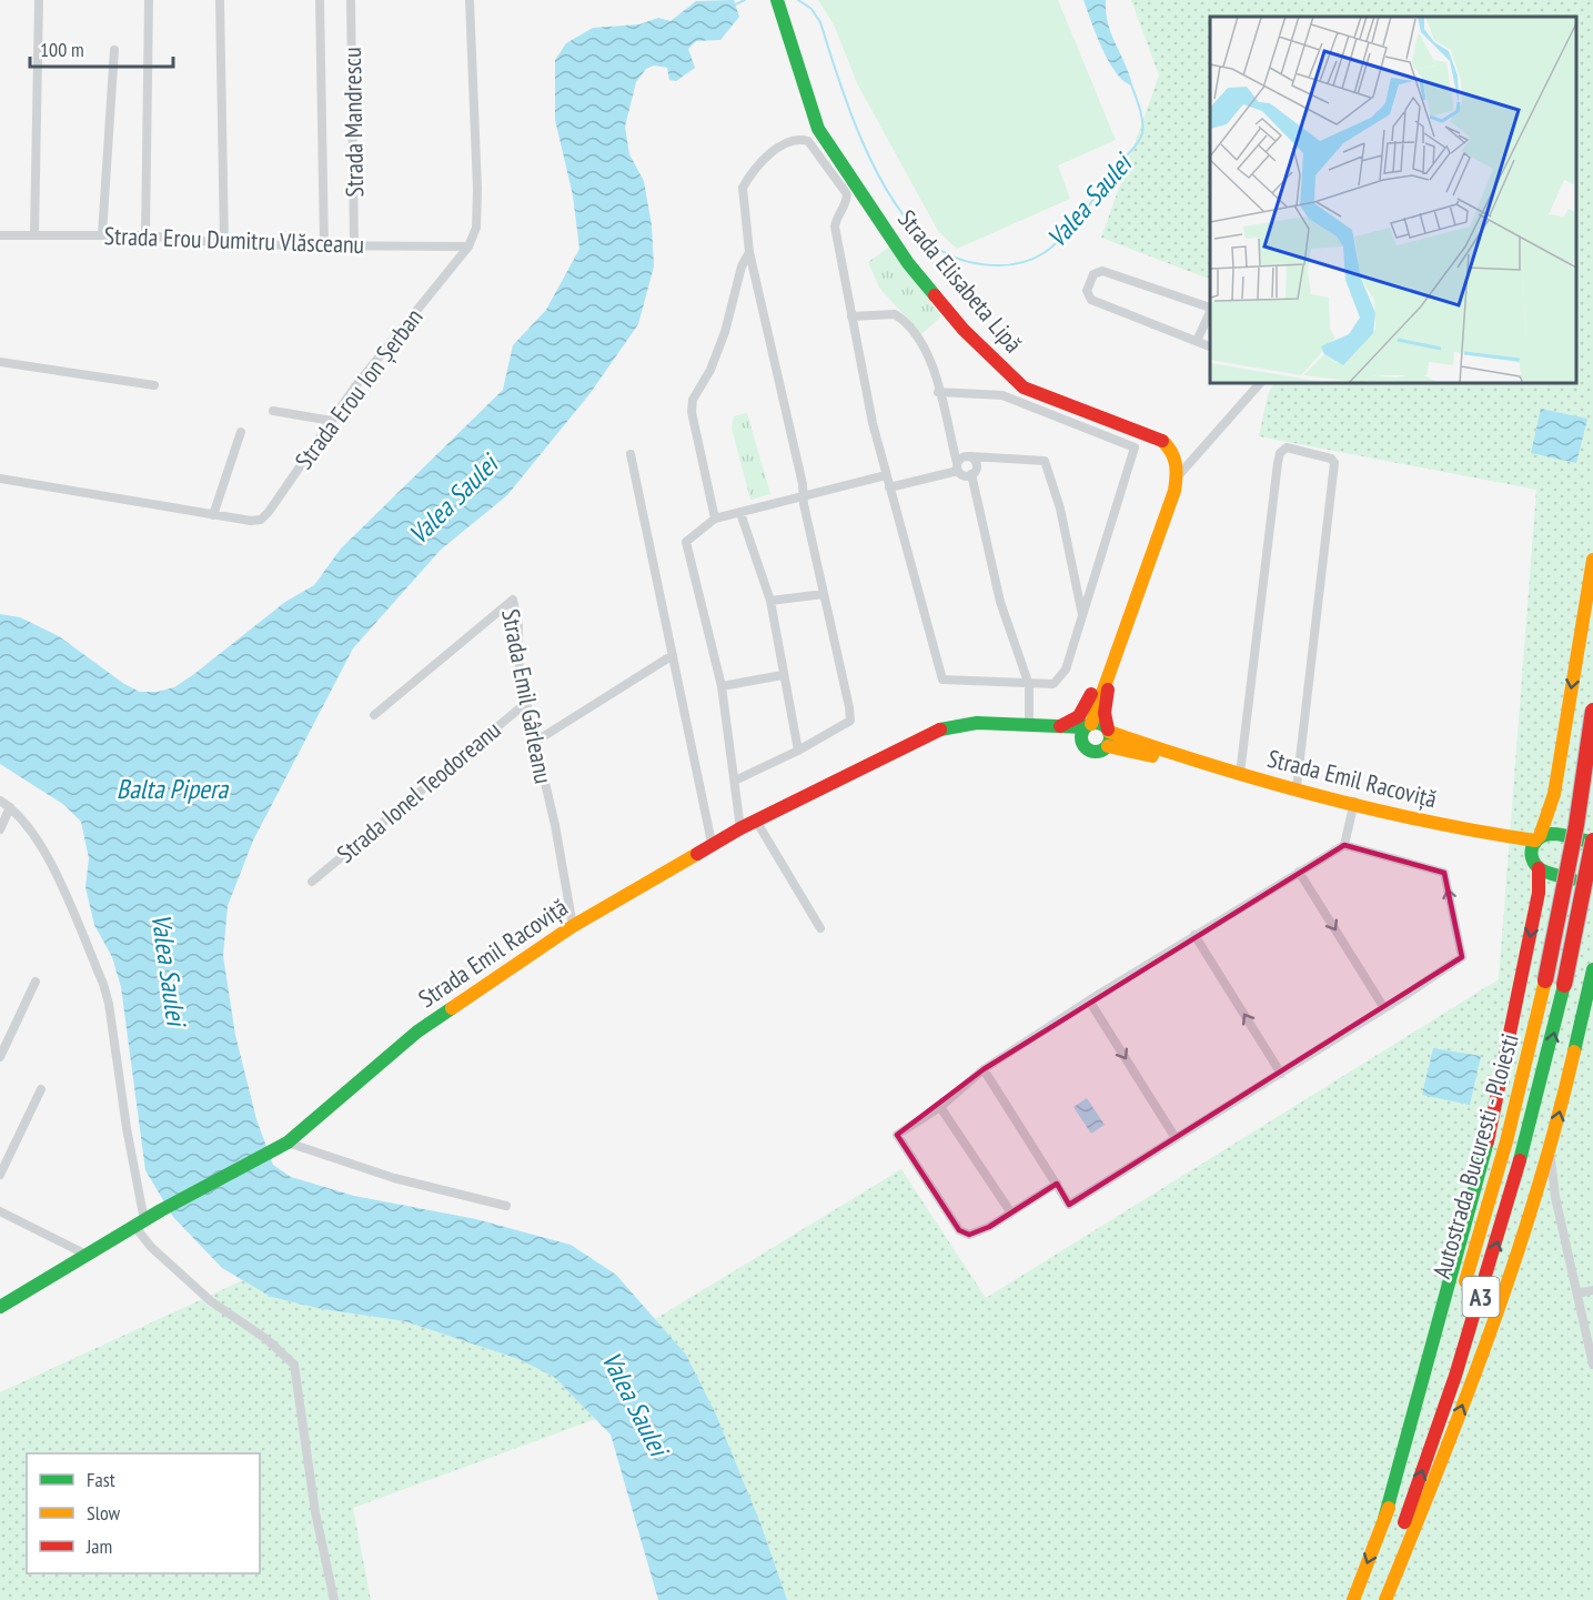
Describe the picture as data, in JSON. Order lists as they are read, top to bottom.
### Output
{
  "streets": {
    "main road": [
      "Strada Elisabeta Lipă",
      "Strada Emil Racoviță",
      "Autostrada Bucuresti - Ploiesti",
      "A3"
    ],
    "street": [
      "Strada Mandrescu",
      "Strada Erou Dumitru Vlăsceanu",
      "Strada Erou Ion Șerban",
      "Strada Emil Gârleanu",
      "Strada Ionel Teodoreanu"
    ]
  },
  "crossings": [
    ["Strada Mandrescu", "Strada Erou Dumitru Vlăsceanu"],
    ["Strada Erou Dumitru Vlăsceanu", "Strada Erou Ion Șerban"],
    ["Strada Emil Gârleanu", "Strada Emil Racoviță"],
    ["Strada Emil Gârleanu", "Strada Ionel Teodoreanu"],
    ["Strada Emil Racoviță", "Autostrada Bucuresti - Ploiesti"]
  ],
  "water": ["Valea Saulei", "Balta Pipera"],
  "legend": ["Fast", "Slow", "Jam"],
  "scale_bar": "100 m"
}
